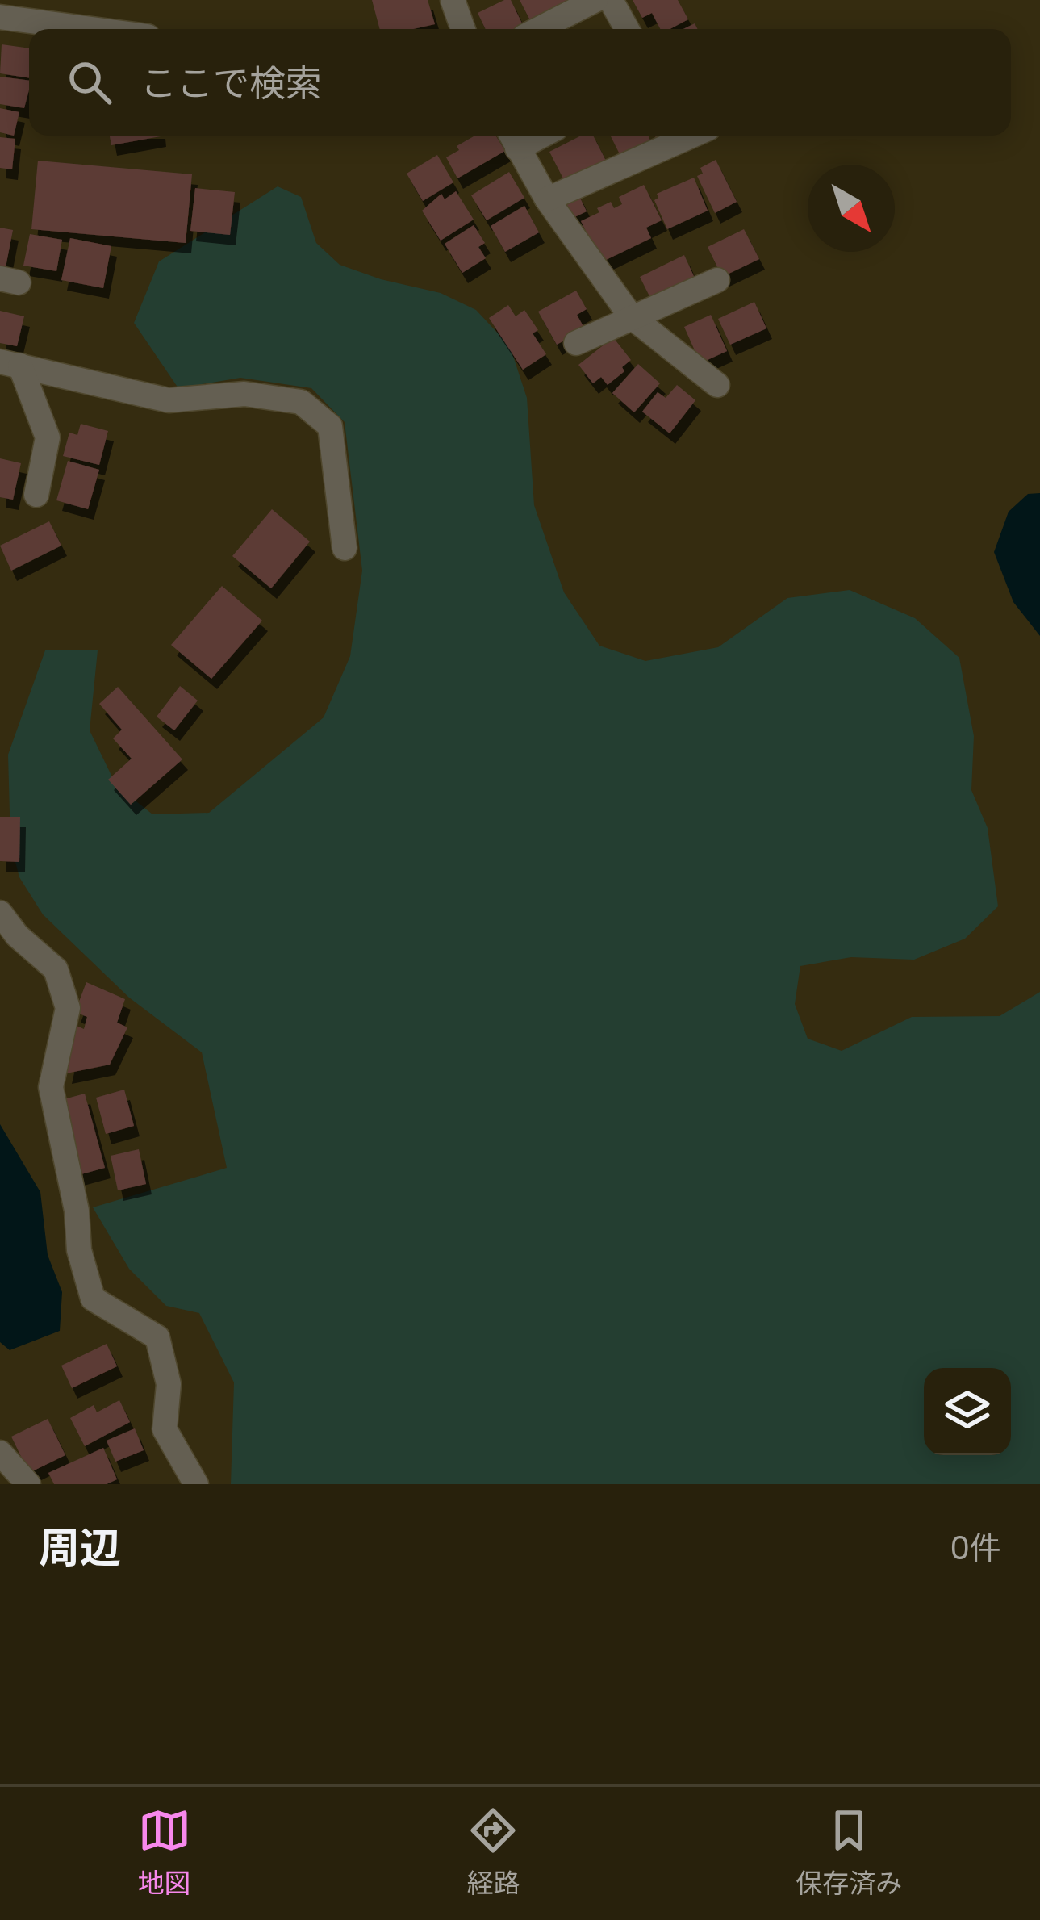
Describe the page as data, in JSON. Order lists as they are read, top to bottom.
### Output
{
  "north": "bottom right",
  "page": {
    "search": "ここで検索",
    "heading": ["周辺", "0件"],
    "nav": ["地図", "経路", "保存済み"]
  }
}
